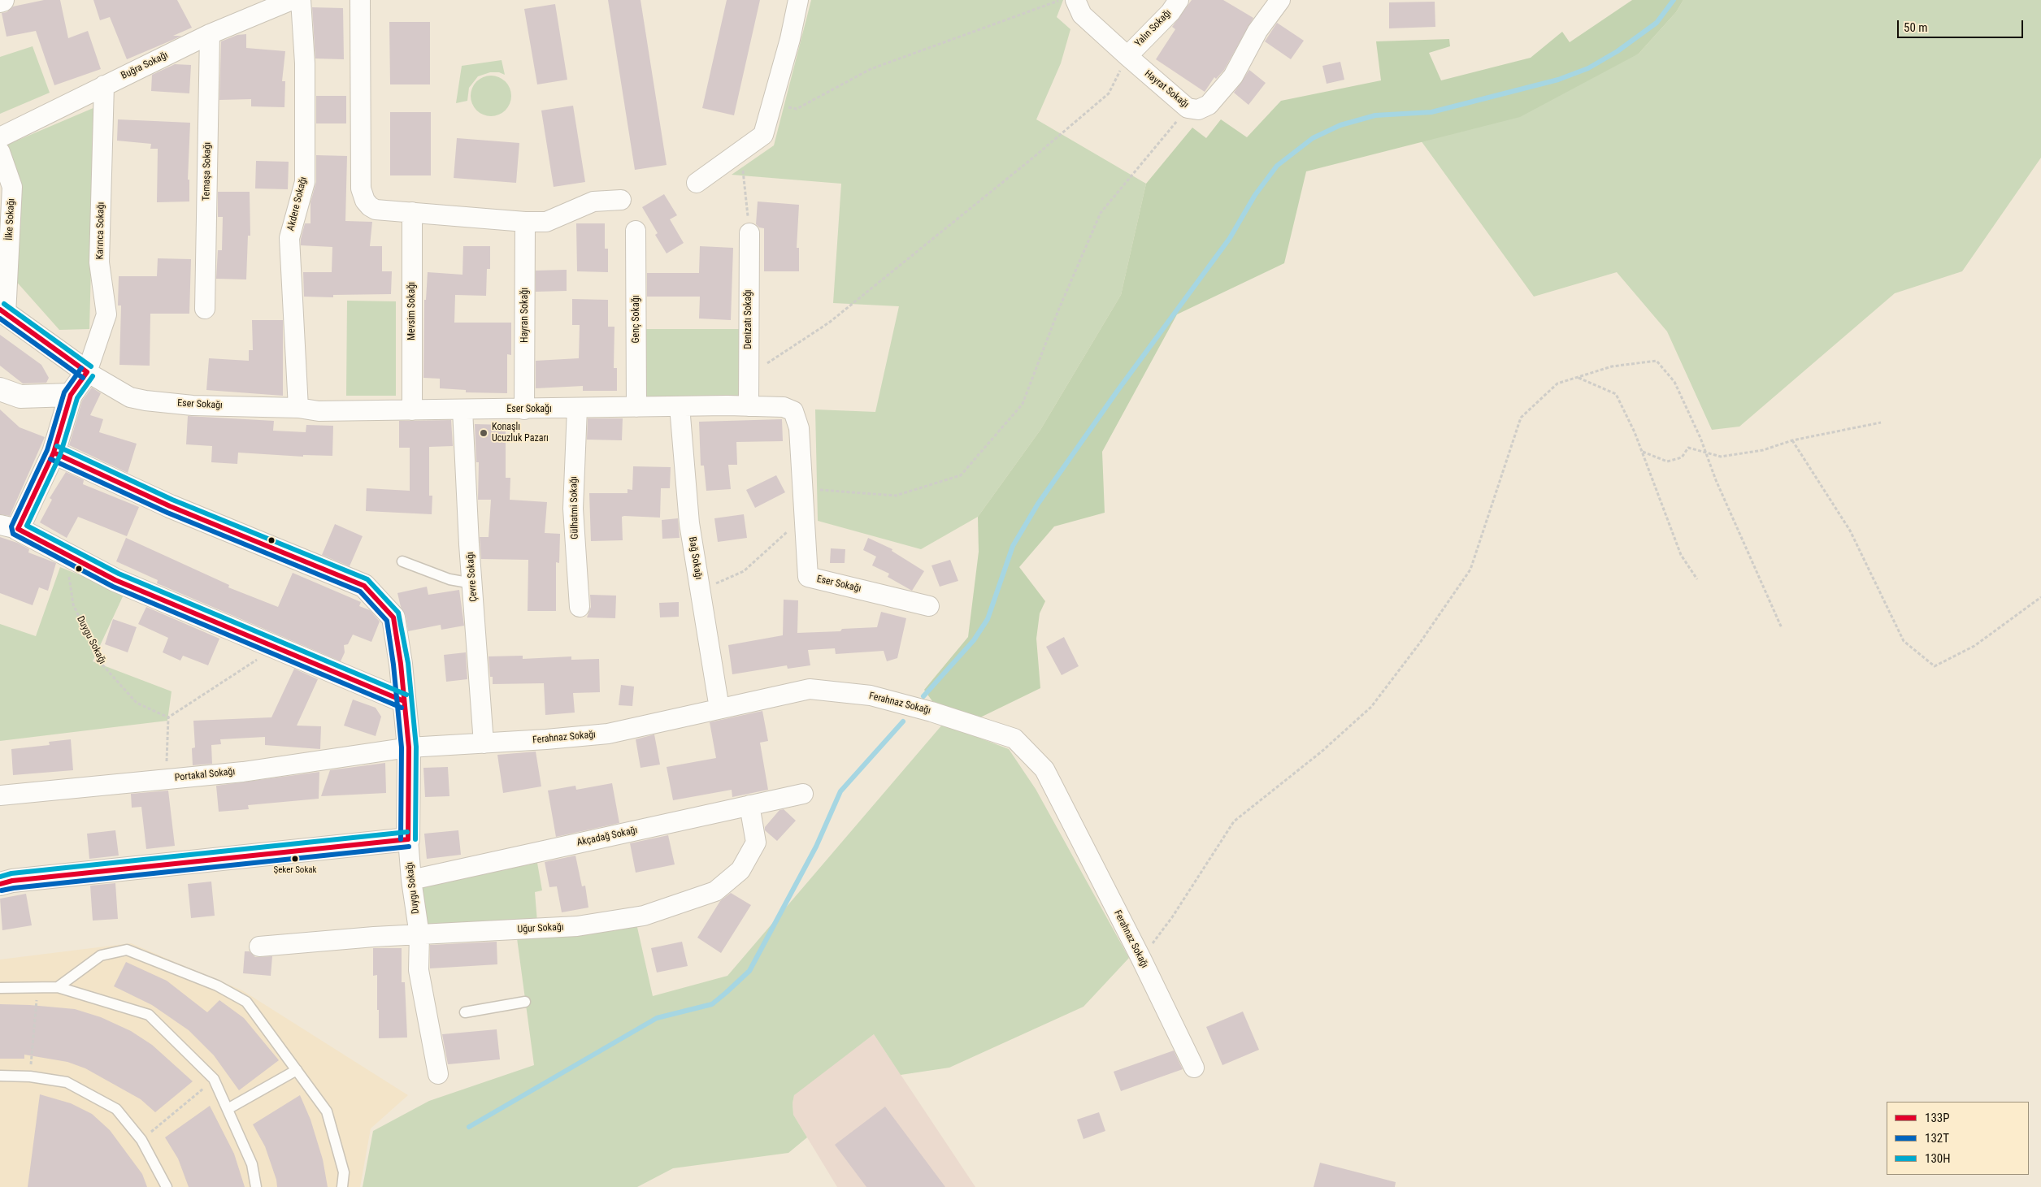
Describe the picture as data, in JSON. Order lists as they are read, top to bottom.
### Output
{
  "streets": {
    "street": [
      "Yalın Sokağı",
      "Buğra Sokağı",
      "Hayrat Sokağı",
      "Temaşa Sokağı",
      "Akdere Sokağı",
      "İlke Sokağı",
      "Karınca Sokağı",
      "Mevsim Sokağı",
      "Hayran Sokağı",
      "Genç Sokağı",
      "Denizatı Sokağı",
      "Eser Sokağı",
      "Gülhatmi Sokağı",
      "Bağ Sokağı",
      "Çevre Sokağı",
      "Duygu Sokağı",
      "Ferahnaz Sokağı",
      "Portakal Sokağı",
      "Akçadağ Sokağı",
      "Uğur Sokağı"
    ]
  },
  "crossings": [
    ["Yalın Sokağı", "Hayrat Sokağı"],
    ["Buğra Sokağı", "Temaşa Sokağı"],
    ["Buğra Sokağı", "Karınca Sokağı"],
    ["Akdere Sokağı", "Eser Sokağı"],
    ["İlke Sokağı", "Eser Sokağı"],
    ["Karınca Sokağı", "Eser Sokağı"],
    ["Mevsim Sokağı", "Eser Sokağı"],
    ["Hayran Sokağı", "Eser Sokağı"],
    ["Genç Sokağı", "Eser Sokağı"],
    ["Denizatı Sokağı", "Eser Sokağı"],
    ["Eser Sokağı", "Gülhatmi Sokağı"],
    ["Eser Sokağı", "Bağ Sokağı"],
    ["Eser Sokağı", "Çevre Sokağı"],
    ["Bağ Sokağı", "Ferahnaz Sokağı"],
    ["Çevre Sokağı", "Ferahnaz Sokağı"],
    ["Duygu Sokağı", "Ferahnaz Sokağı"],
    ["Duygu Sokağı", "Portakal Sokağı"],
    ["Duygu Sokağı", "Akçadağ Sokağı"],
    ["Duygu Sokağı", "Uğur Sokağı"],
    ["Ferahnaz Sokağı", "Portakal Sokağı"],
    ["Akçadağ Sokağı", "Uğur Sokağı"]
  ],
  "places": ["Konaşlı Ucuzluk Pazarı", "Şeker Sokak"],
  "lines": ["transit line 130H", "transit line 133P", "transit line 132T"],
  "legend": ["133P", "132T", "130H"],
  "scale_bar": "50 m"
}
